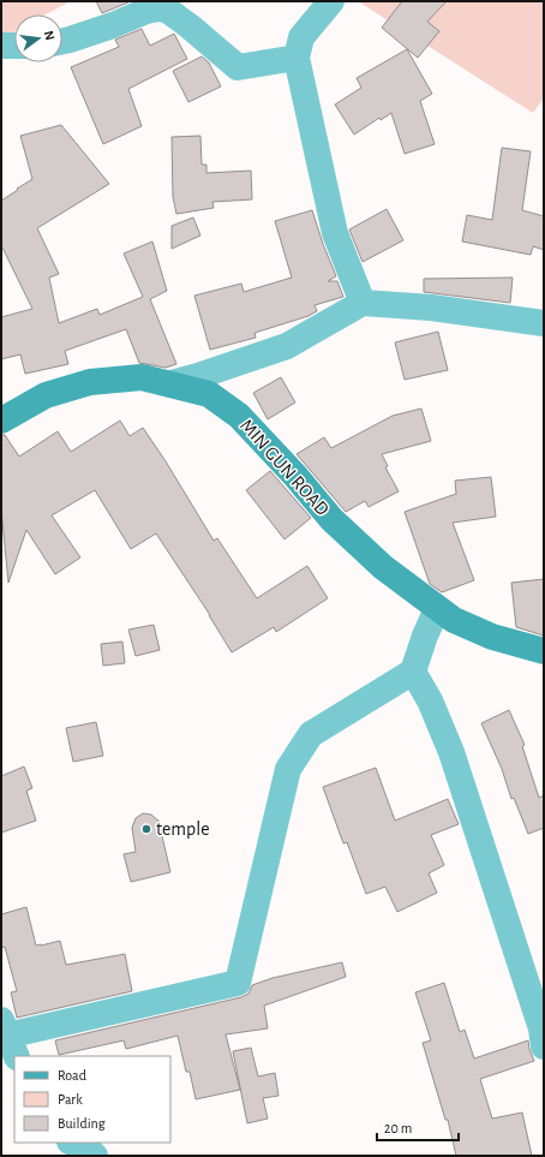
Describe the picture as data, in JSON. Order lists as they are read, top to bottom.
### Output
{
  "streets": {
    "street": ["MIN GUN ROAD"]
  },
  "places": ["temple"],
  "legend": ["Road", "Park", "Building"],
  "scale_bar": "20 m",
  "north": "right"
}
